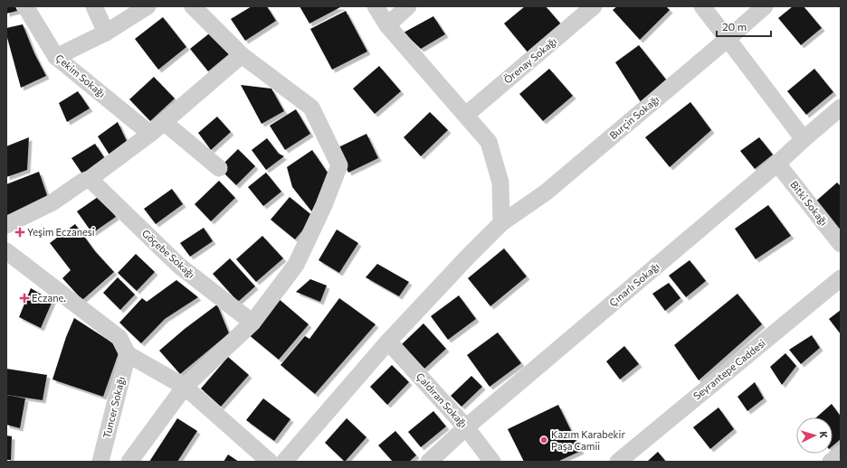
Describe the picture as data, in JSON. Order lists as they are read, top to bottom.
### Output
{
  "streets": {
    "street": [
      "Örenay Sokağı",
      "Çekim Sokağı",
      "Burçin Sokağı",
      "Bitki Sokağı",
      "Göçebe Sokağı",
      "Çınarlı Sokağı",
      "Seyrantepe Caddesi",
      "Çaldıran Sokağı",
      "Tuncer Sokağı"
    ]
  },
  "crossings": [
    ["Burçin Sokağı", "Çaldıran Sokağı"],
    ["Bitki Sokağı", "Çınarlı Sokağı"],
    ["Çınarlı Sokağı", "Çaldıran Sokağı"]
  ],
  "places": {
    "health": ["Yeşim Eczanesi", "Eczane."],
    "other": ["Kazım Karabekir Paşa Camii"]
  },
  "scale_bar": "20 m",
  "north": "right"
}
